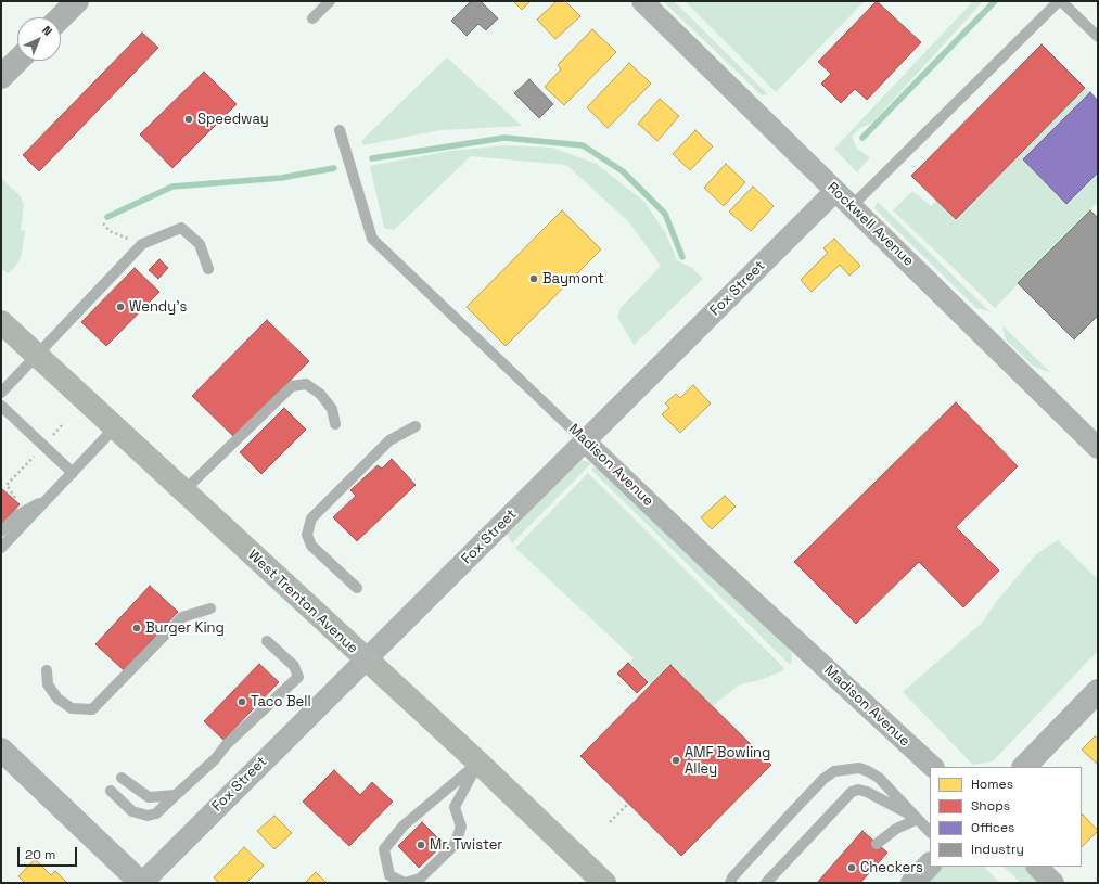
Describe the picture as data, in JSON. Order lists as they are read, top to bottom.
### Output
{
  "streets": {
    "main road": ["West Trenton Avenue"],
    "street": ["Rockwell Avenue", "Fox Street", "Madison Avenue"]
  },
  "crossings": [
    ["Rockwell Avenue", "Fox Street"],
    ["Fox Street", "Madison Avenue"],
    ["Fox Street", "West Trenton Avenue"]
  ],
  "places": [
    "Speedway",
    "Baymont",
    "Wendy's",
    "Burger King",
    "Taco Bell",
    "AMF Bowling Alley",
    "Mr. Twister",
    "Checkers"
  ],
  "legend": [
    "Homes",
    "Shops",
    "Offices",
    "Industry"
  ],
  "scale_bar": "20 m",
  "north": "top right"
}
